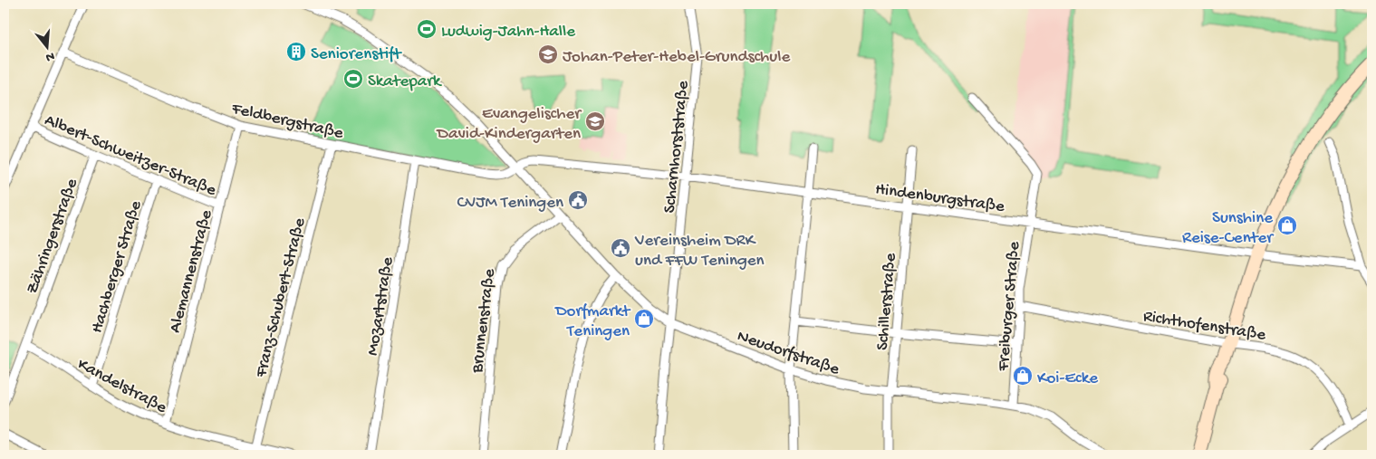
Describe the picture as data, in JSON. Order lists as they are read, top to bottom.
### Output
{
  "streets": {
    "street": [
      "Feldbergstraße",
      "Scharnhorststraße",
      "Albert-Schweitzer-Straße",
      "Hindenburgstraße",
      "Zähringerstraße",
      "Hachberger Straße",
      "Alemannenstraße",
      "Franz-Schubert-Straße",
      "Schillerstraße",
      "Mozartstraße",
      "Freiburger Straße",
      "Brunnenstraße",
      "Richthofenstraße",
      "Neudorfstraße",
      "Kandelstraße"
    ]
  },
  "crossings": [
    ["Feldbergstraße", "Hindenburgstraße"],
    ["Feldbergstraße", "Alemannenstraße"],
    ["Feldbergstraße", "Franz-Schubert-Straße"],
    ["Feldbergstraße", "Mozartstraße"],
    ["Feldbergstraße", "Neudorfstraße"],
    ["Scharnhorststraße", "Hindenburgstraße"],
    ["Scharnhorststraße", "Neudorfstraße"],
    ["Albert-Schweitzer-Straße", "Zähringerstraße"],
    ["Albert-Schweitzer-Straße", "Hachberger Straße"],
    ["Albert-Schweitzer-Straße", "Alemannenstraße"],
    ["Hindenburgstraße", "Schillerstraße"],
    ["Hindenburgstraße", "Freiburger Straße"],
    ["Hindenburgstraße", "Neudorfstraße"],
    ["Zähringerstraße", "Kandelstraße"],
    ["Hachberger Straße", "Kandelstraße"],
    ["Alemannenstraße", "Kandelstraße"],
    ["Franz-Schubert-Straße", "Kandelstraße"],
    ["Schillerstraße", "Neudorfstraße"],
    ["Freiburger Straße", "Richthofenstraße"],
    ["Freiburger Straße", "Neudorfstraße"],
    ["Brunnenstraße", "Neudorfstraße"]
  ],
  "places": {
    "sports": ["Ludwig-Jahn-Halle", "Skatepark"],
    "building": ["Seniorenstift"],
    "school or university": ["Johan-Peter-Hebel-Grundschule", "Evangelischer David-Kindergarten"],
    "public building": ["CVJM Teningen", "Vereinsheim DRK und FFW Teningen"],
    "shop": ["Sunshine Reise-Center", "Dorfmarkt Teningen", "Koi-Ecke"]
  },
  "north": "bottom"
}
